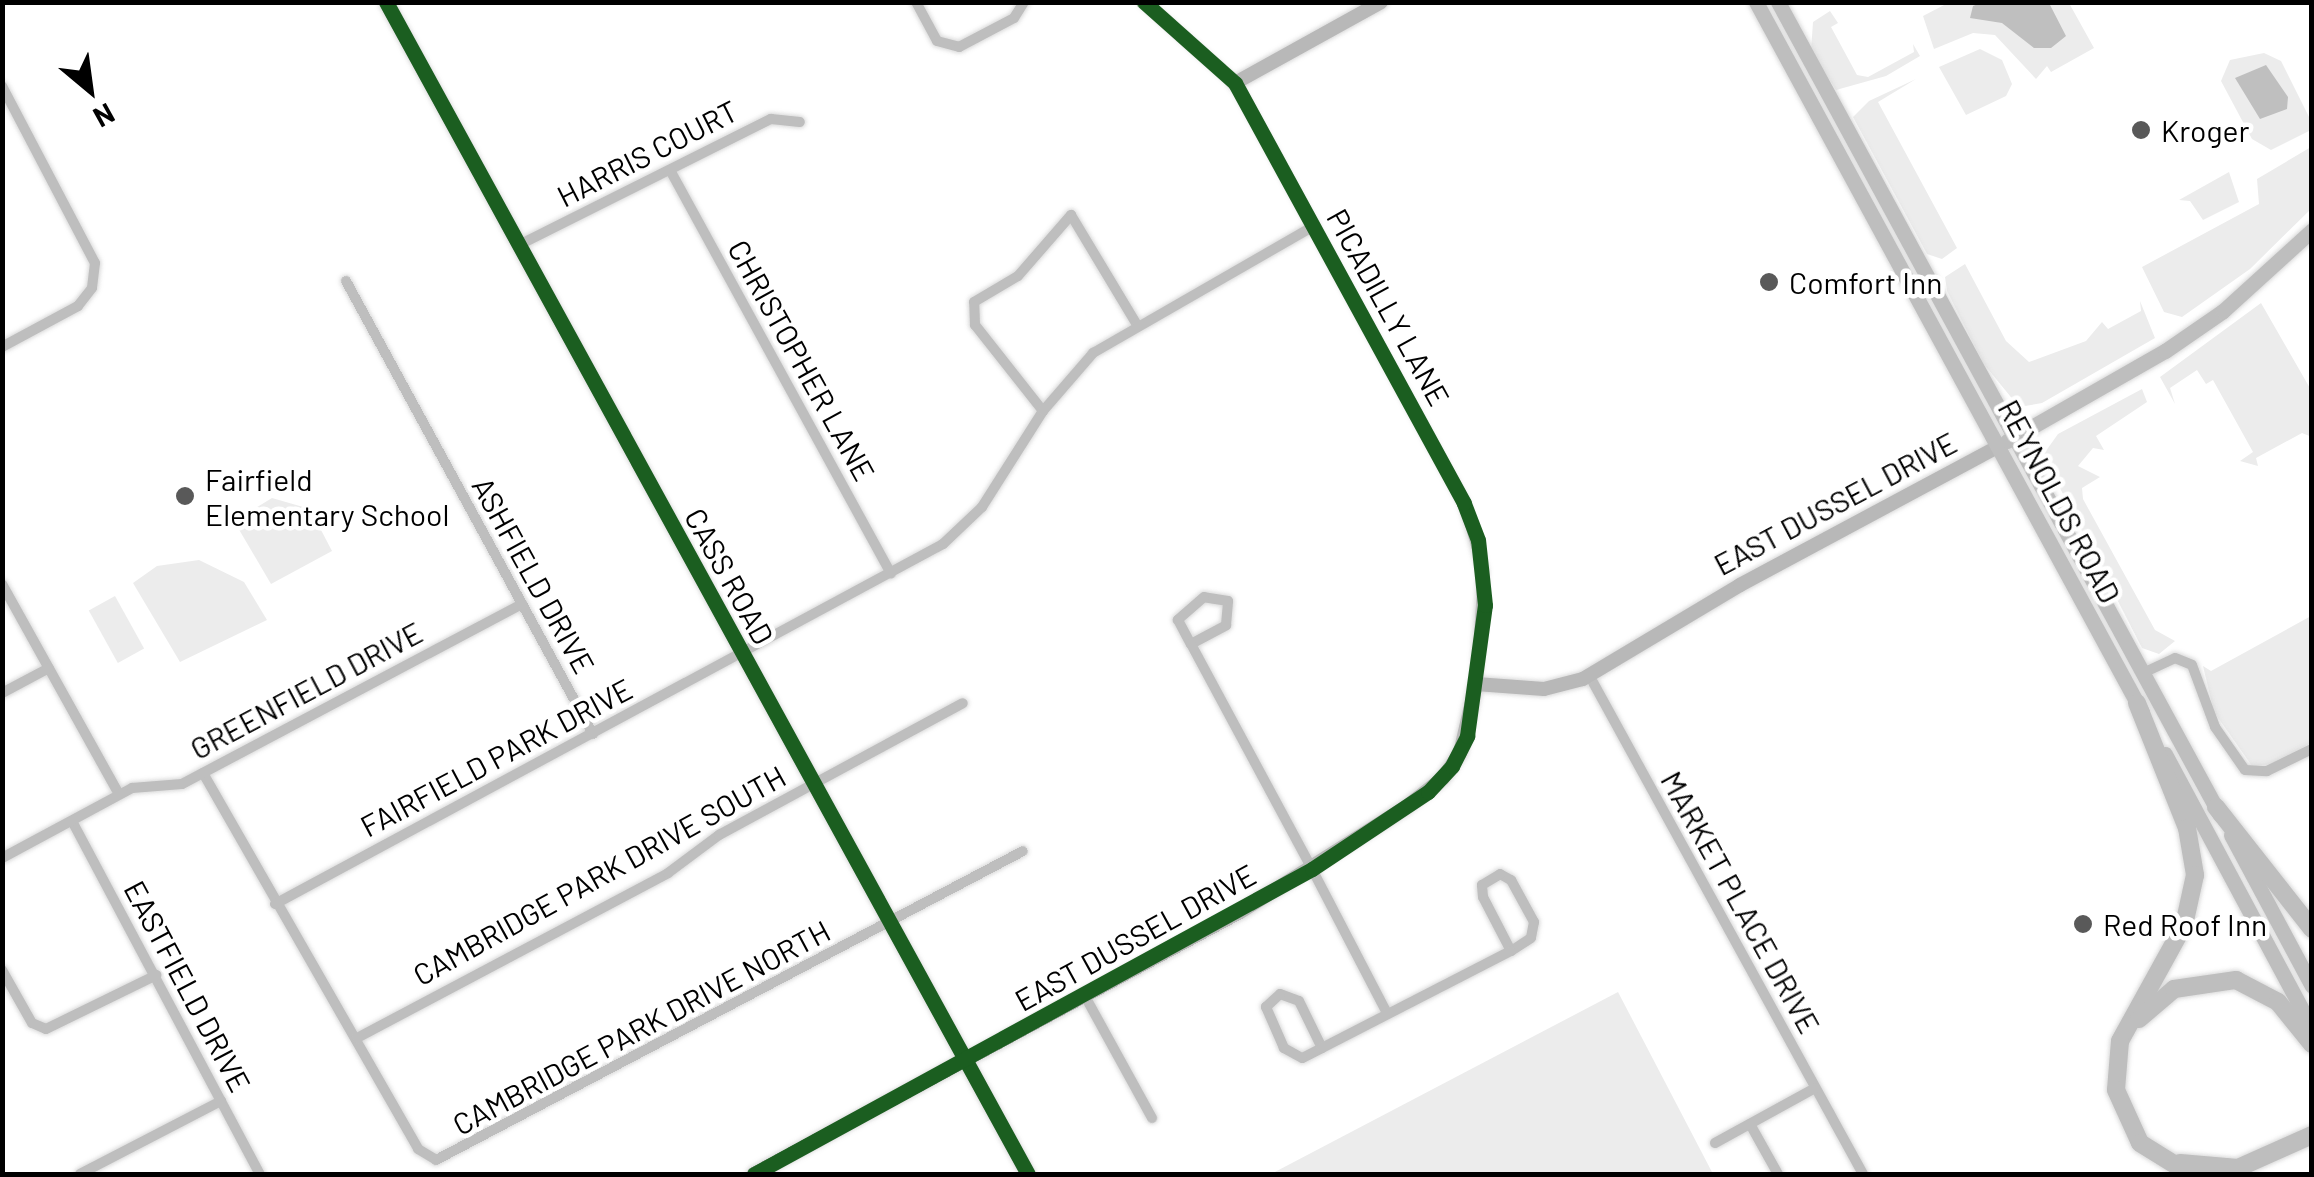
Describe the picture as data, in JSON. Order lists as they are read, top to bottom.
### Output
{
  "streets": {
    "main road": ["REYNOLDS ROAD"],
    "street": [
      "HARRIS COURT",
      "PICADILLY LANE",
      "CHRISTOPHER LANE",
      "EAST DUSSEL DRIVE",
      "ASHFIELD DRIVE",
      "CASS ROAD",
      "GREENFIELD DRIVE",
      "FAIRFIELD PARK DRIVE",
      "CAMBRIDGE PARK DRIVE SOUTH",
      "MARKET PLACE DRIVE",
      "EASTFIELD DRIVE",
      "CAMBRIDGE PARK DRIVE NORTH"
    ]
  },
  "crossings": [
    ["HARRIS COURT", "CHRISTOPHER LANE"],
    ["HARRIS COURT", "CASS ROAD"],
    ["PICADILLY LANE", "EAST DUSSEL DRIVE"],
    ["PICADILLY LANE", "FAIRFIELD PARK DRIVE"],
    ["CHRISTOPHER LANE", "FAIRFIELD PARK DRIVE"],
    ["REYNOLDS ROAD", "EAST DUSSEL DRIVE"],
    ["EAST DUSSEL DRIVE", "CASS ROAD"],
    ["EAST DUSSEL DRIVE", "MARKET PLACE DRIVE"],
    ["ASHFIELD DRIVE", "GREENFIELD DRIVE"],
    ["ASHFIELD DRIVE", "FAIRFIELD PARK DRIVE"],
    ["CASS ROAD", "FAIRFIELD PARK DRIVE"],
    ["CASS ROAD", "CAMBRIDGE PARK DRIVE SOUTH"],
    ["CASS ROAD", "CAMBRIDGE PARK DRIVE NORTH"],
    ["GREENFIELD DRIVE", "EASTFIELD DRIVE"],
    ["CAMBRIDGE PARK DRIVE SOUTH", "CAMBRIDGE PARK DRIVE NORTH"]
  ],
  "places": [
    "Kroger",
    "Comfort Inn",
    "Fairfield Elementary School",
    "Red Roof Inn"
  ],
  "north": "bottom right"
}
